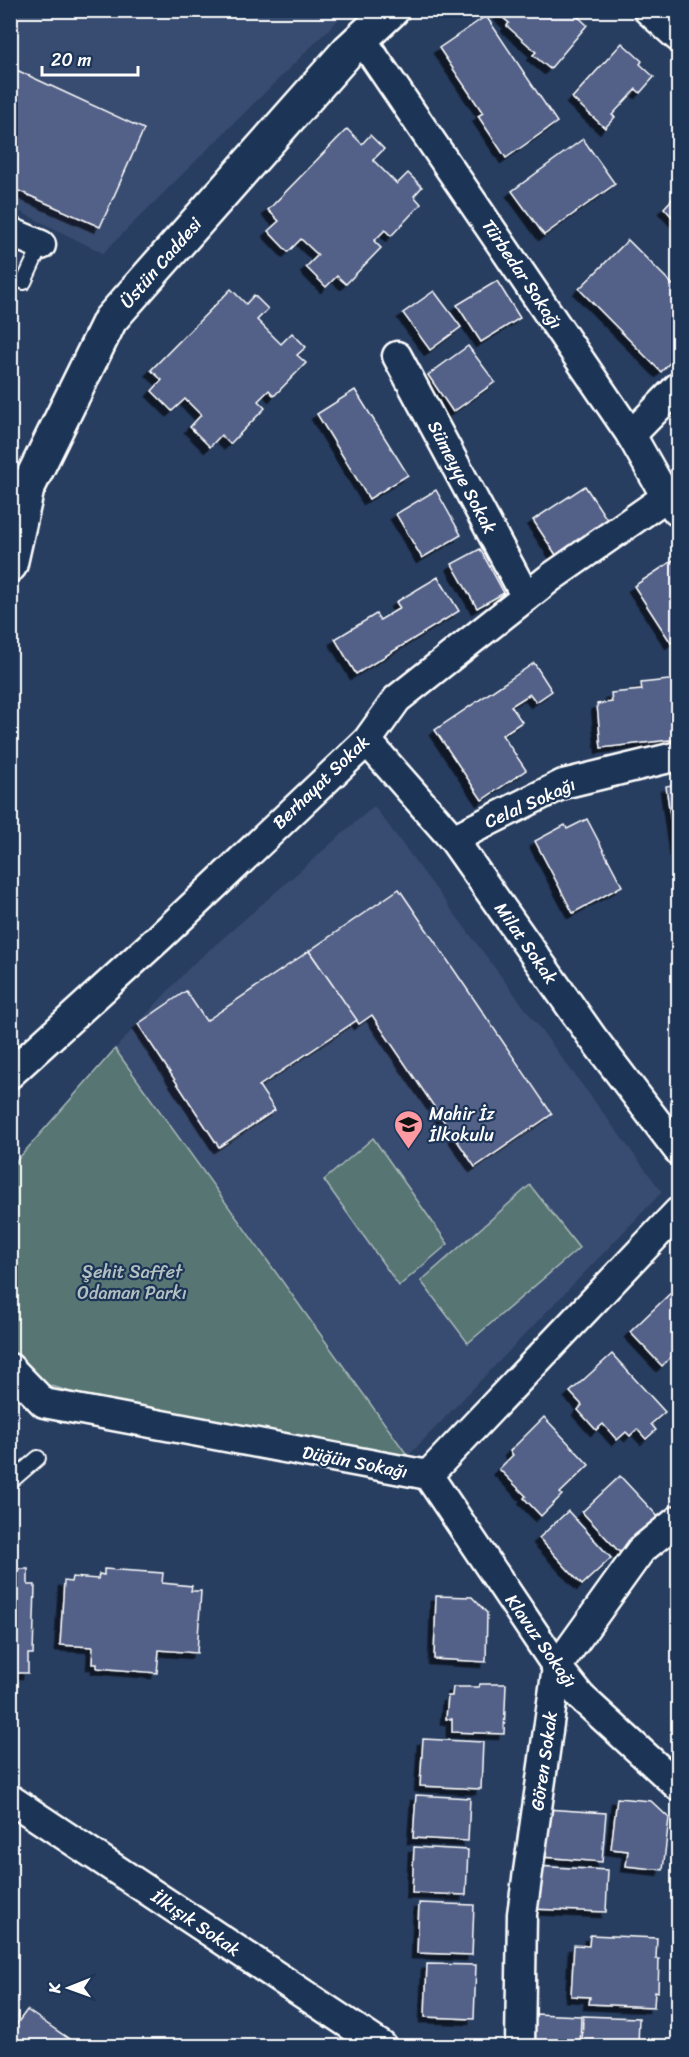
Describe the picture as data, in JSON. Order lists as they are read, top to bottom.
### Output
{
  "streets": {
    "street": [
      "Üstün Caddesi",
      "Türbedar Sokağı",
      "Sümeyye Sokak",
      "Berhayat Sokak",
      "Celal Sokağı",
      "Milat Sokak",
      "Düğün Sokağı",
      "Klavuz Sokağı",
      "Gören Sokak",
      "İlkışık Sokak"
    ]
  },
  "crossings": [
    ["Üstün Caddesi", "Türbedar Sokağı"],
    ["Türbedar Sokağı", "Berhayat Sokak"],
    ["Sümeyye Sokak", "Berhayat Sokak"],
    ["Berhayat Sokak", "Milat Sokak"],
    ["Celal Sokağı", "Milat Sokak"],
    ["Düğün Sokağı", "Klavuz Sokağı"],
    ["Klavuz Sokağı", "Gören Sokak"]
  ],
  "parks": ["Şehit Saffet Odaman Parkı"],
  "places": {
    "school or university": ["Mahir İz İlkokulu"]
  },
  "scale_bar": "20 m",
  "north": "left"
}
